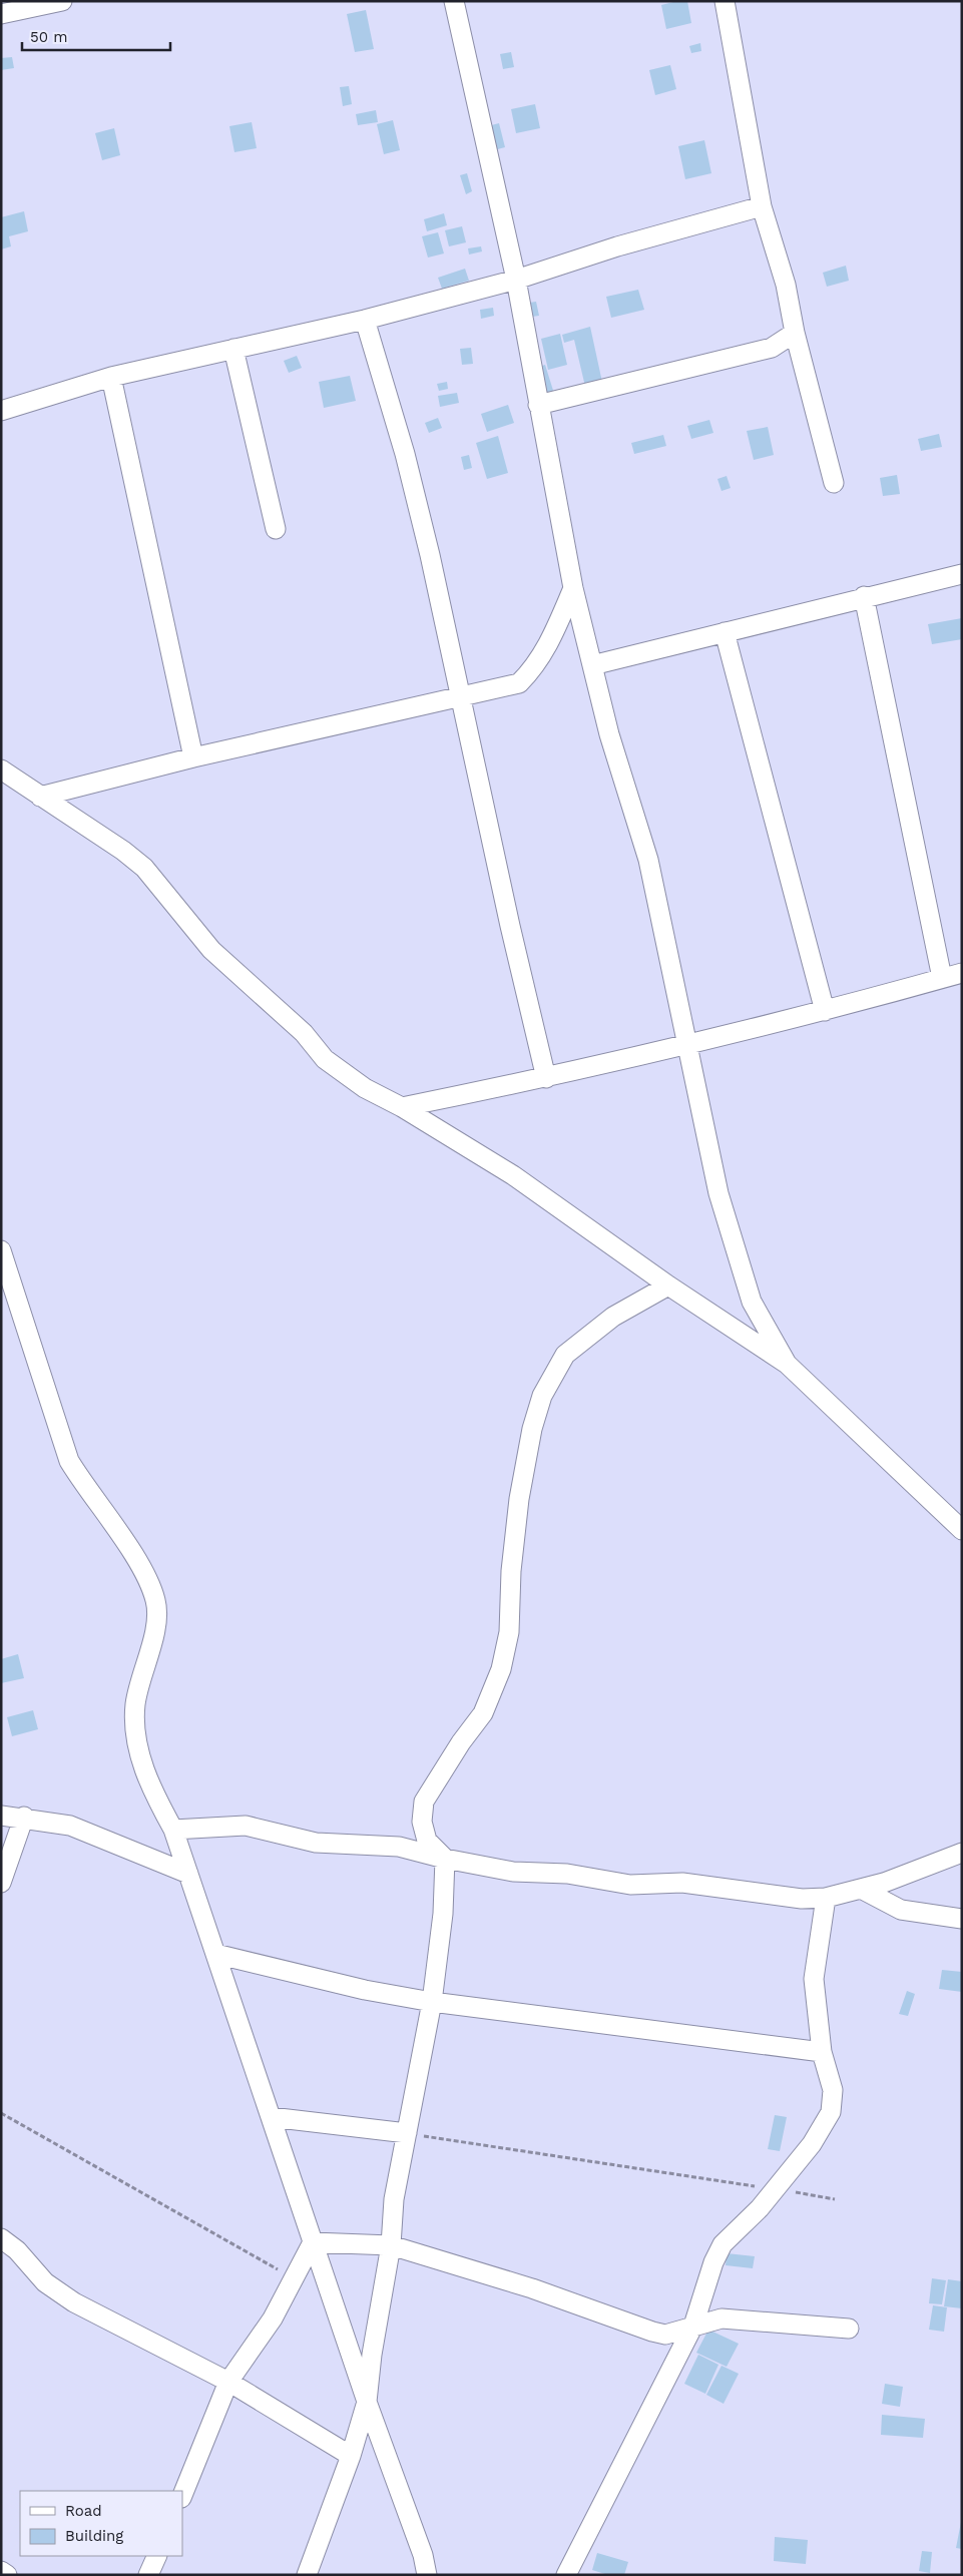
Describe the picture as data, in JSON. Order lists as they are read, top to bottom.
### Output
{
  "legend": ["Road", "Building"],
  "scale_bar": "50 m"
}
